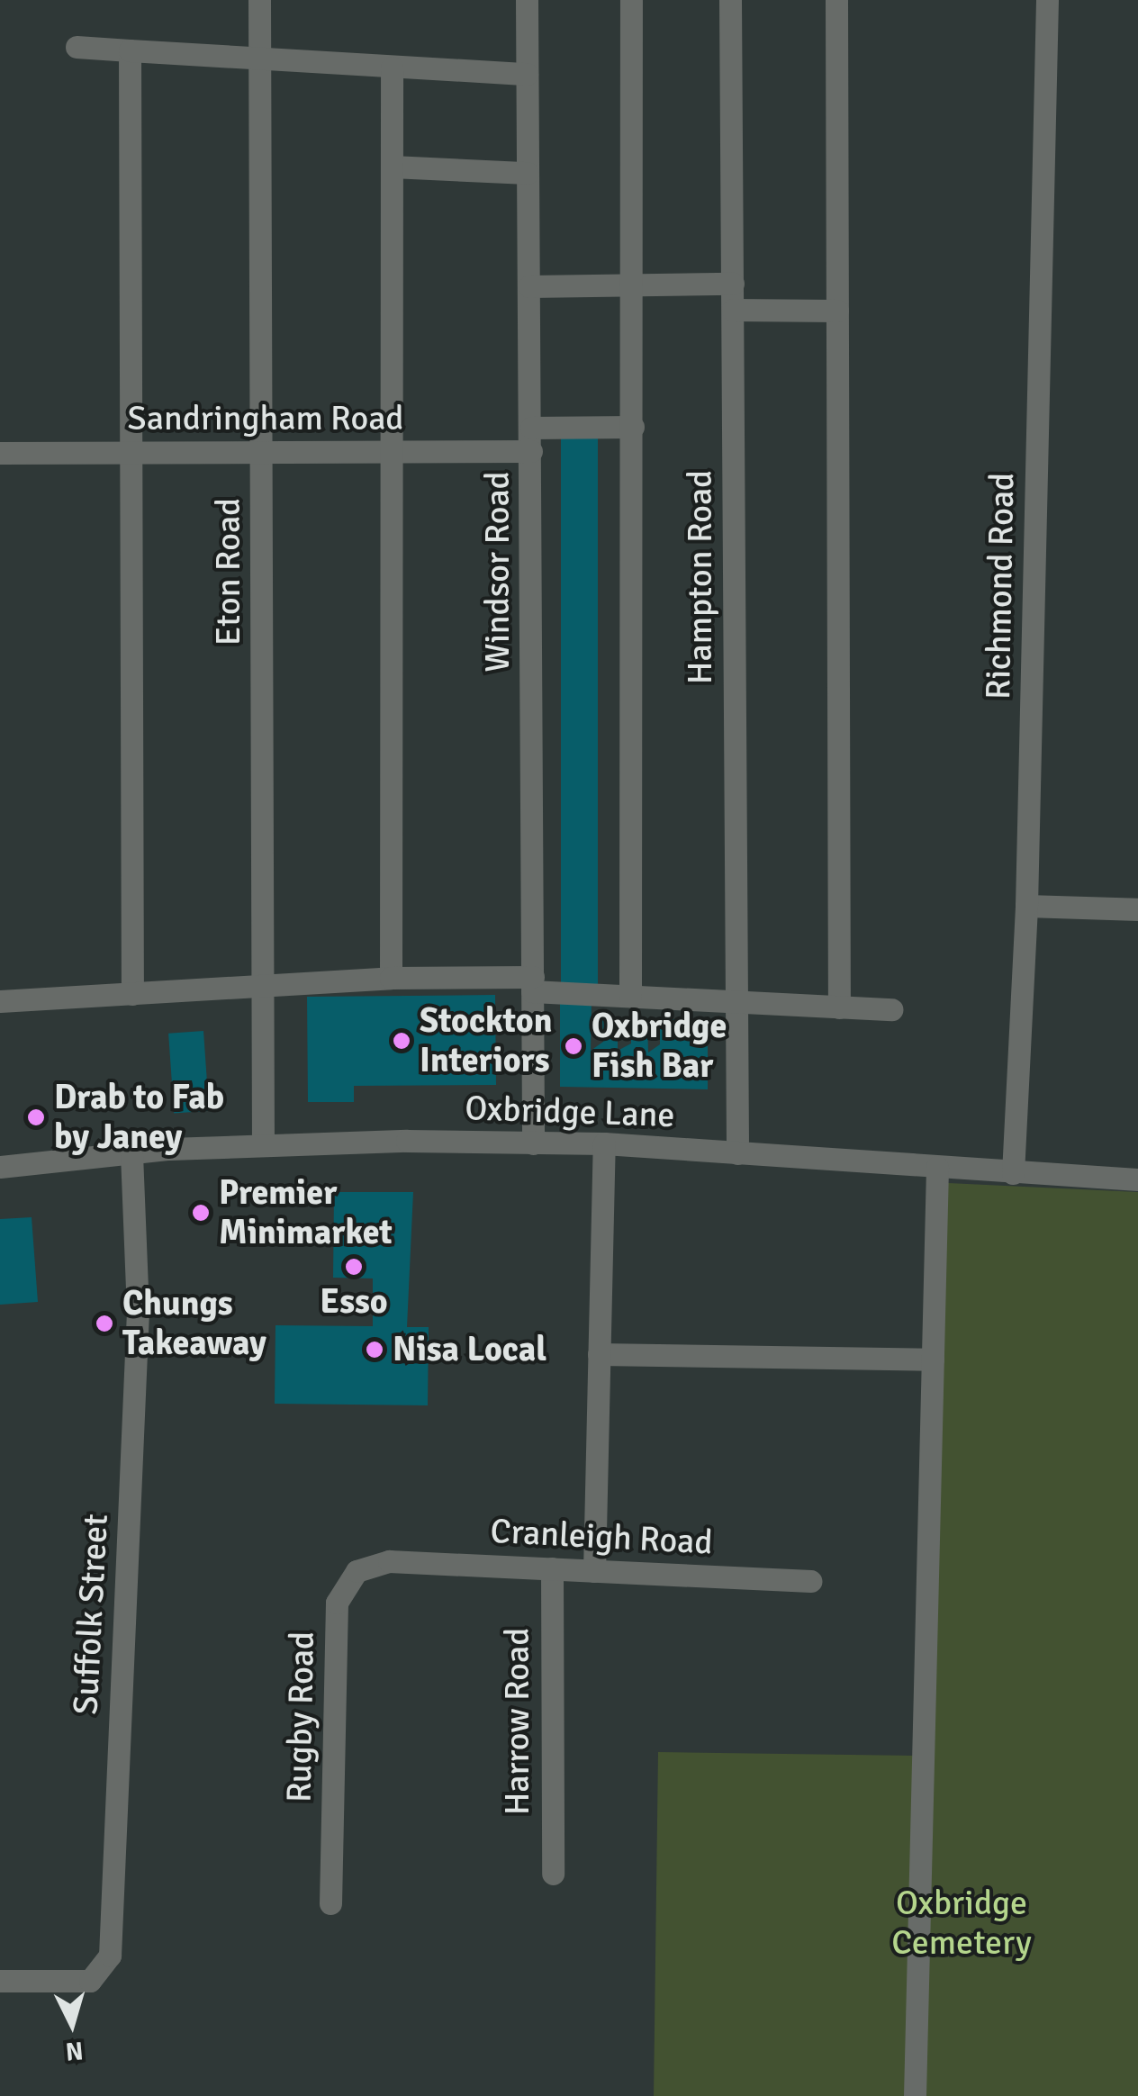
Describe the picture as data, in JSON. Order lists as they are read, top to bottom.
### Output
{
  "streets": {
    "street": [
      "Sandringham Road",
      "Eton Road",
      "Windsor Road",
      "Hampton Road",
      "Richmond Road",
      "Oxbridge Lane",
      "Cranleigh Road",
      "Suffolk Street",
      "Rugby Road",
      "Harrow Road"
    ]
  },
  "crossings": [
    ["Sandringham Road", "Eton Road"],
    ["Sandringham Road", "Windsor Road"],
    ["Eton Road", "Oxbridge Lane"],
    ["Windsor Road", "Oxbridge Lane"],
    ["Hampton Road", "Oxbridge Lane"],
    ["Richmond Road", "Oxbridge Lane"],
    ["Oxbridge Lane", "Suffolk Street"],
    ["Cranleigh Road", "Rugby Road"],
    ["Cranleigh Road", "Harrow Road"]
  ],
  "parks": ["Oxbridge Cemetery"],
  "places": [
    "Stockton Interiors",
    "Oxbridge Fish Bar",
    "Drab to Fab by Janey",
    "Premier Minimarket",
    "Esso",
    "Chungs Takeaway",
    "Nisa Local"
  ],
  "north": "bottom"
}
